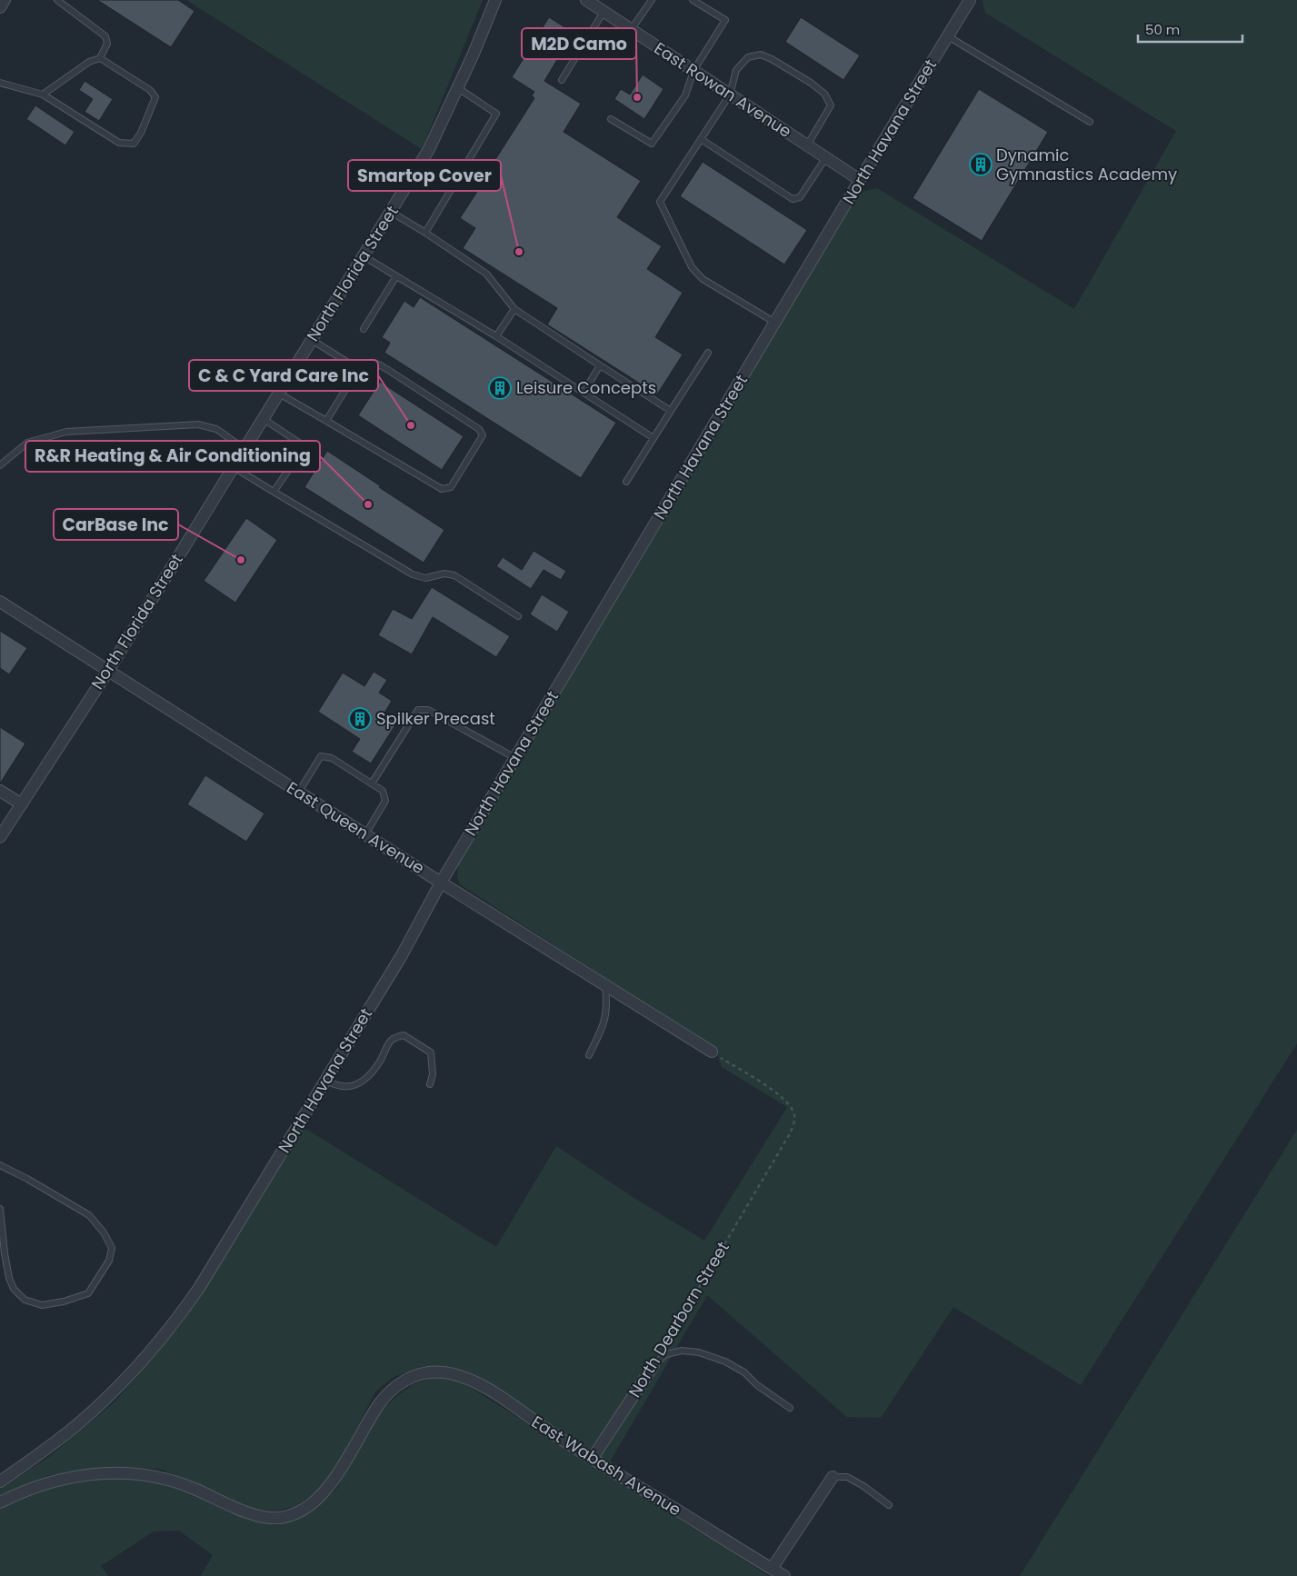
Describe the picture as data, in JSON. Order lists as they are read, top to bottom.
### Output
{
  "streets": {
    "street": [
      "East Rowan Avenue",
      "North Havana Street",
      "North Florida Street",
      "East Queen Avenue",
      "North Dearborn Street",
      "East Wabash Avenue"
    ]
  },
  "crossings": [
    ["East Rowan Avenue", "North Havana Street"],
    ["North Havana Street", "East Queen Avenue"],
    ["North Florida Street", "East Queen Avenue"],
    ["East Queen Avenue", "North Dearborn Street"],
    ["North Dearborn Street", "East Wabash Avenue"]
  ],
  "places": {
    "other": [
      "M2D Camo",
      "Smartop Cover",
      "C & C Yard Care Inc",
      "R&R Heating & Air Conditioning",
      "CarBase Inc"
    ],
    "building": ["Dynamic Gymnastics Academy", "Leisure Concepts", "Spilker Precast"]
  },
  "scale_bar": "50 m"
}
